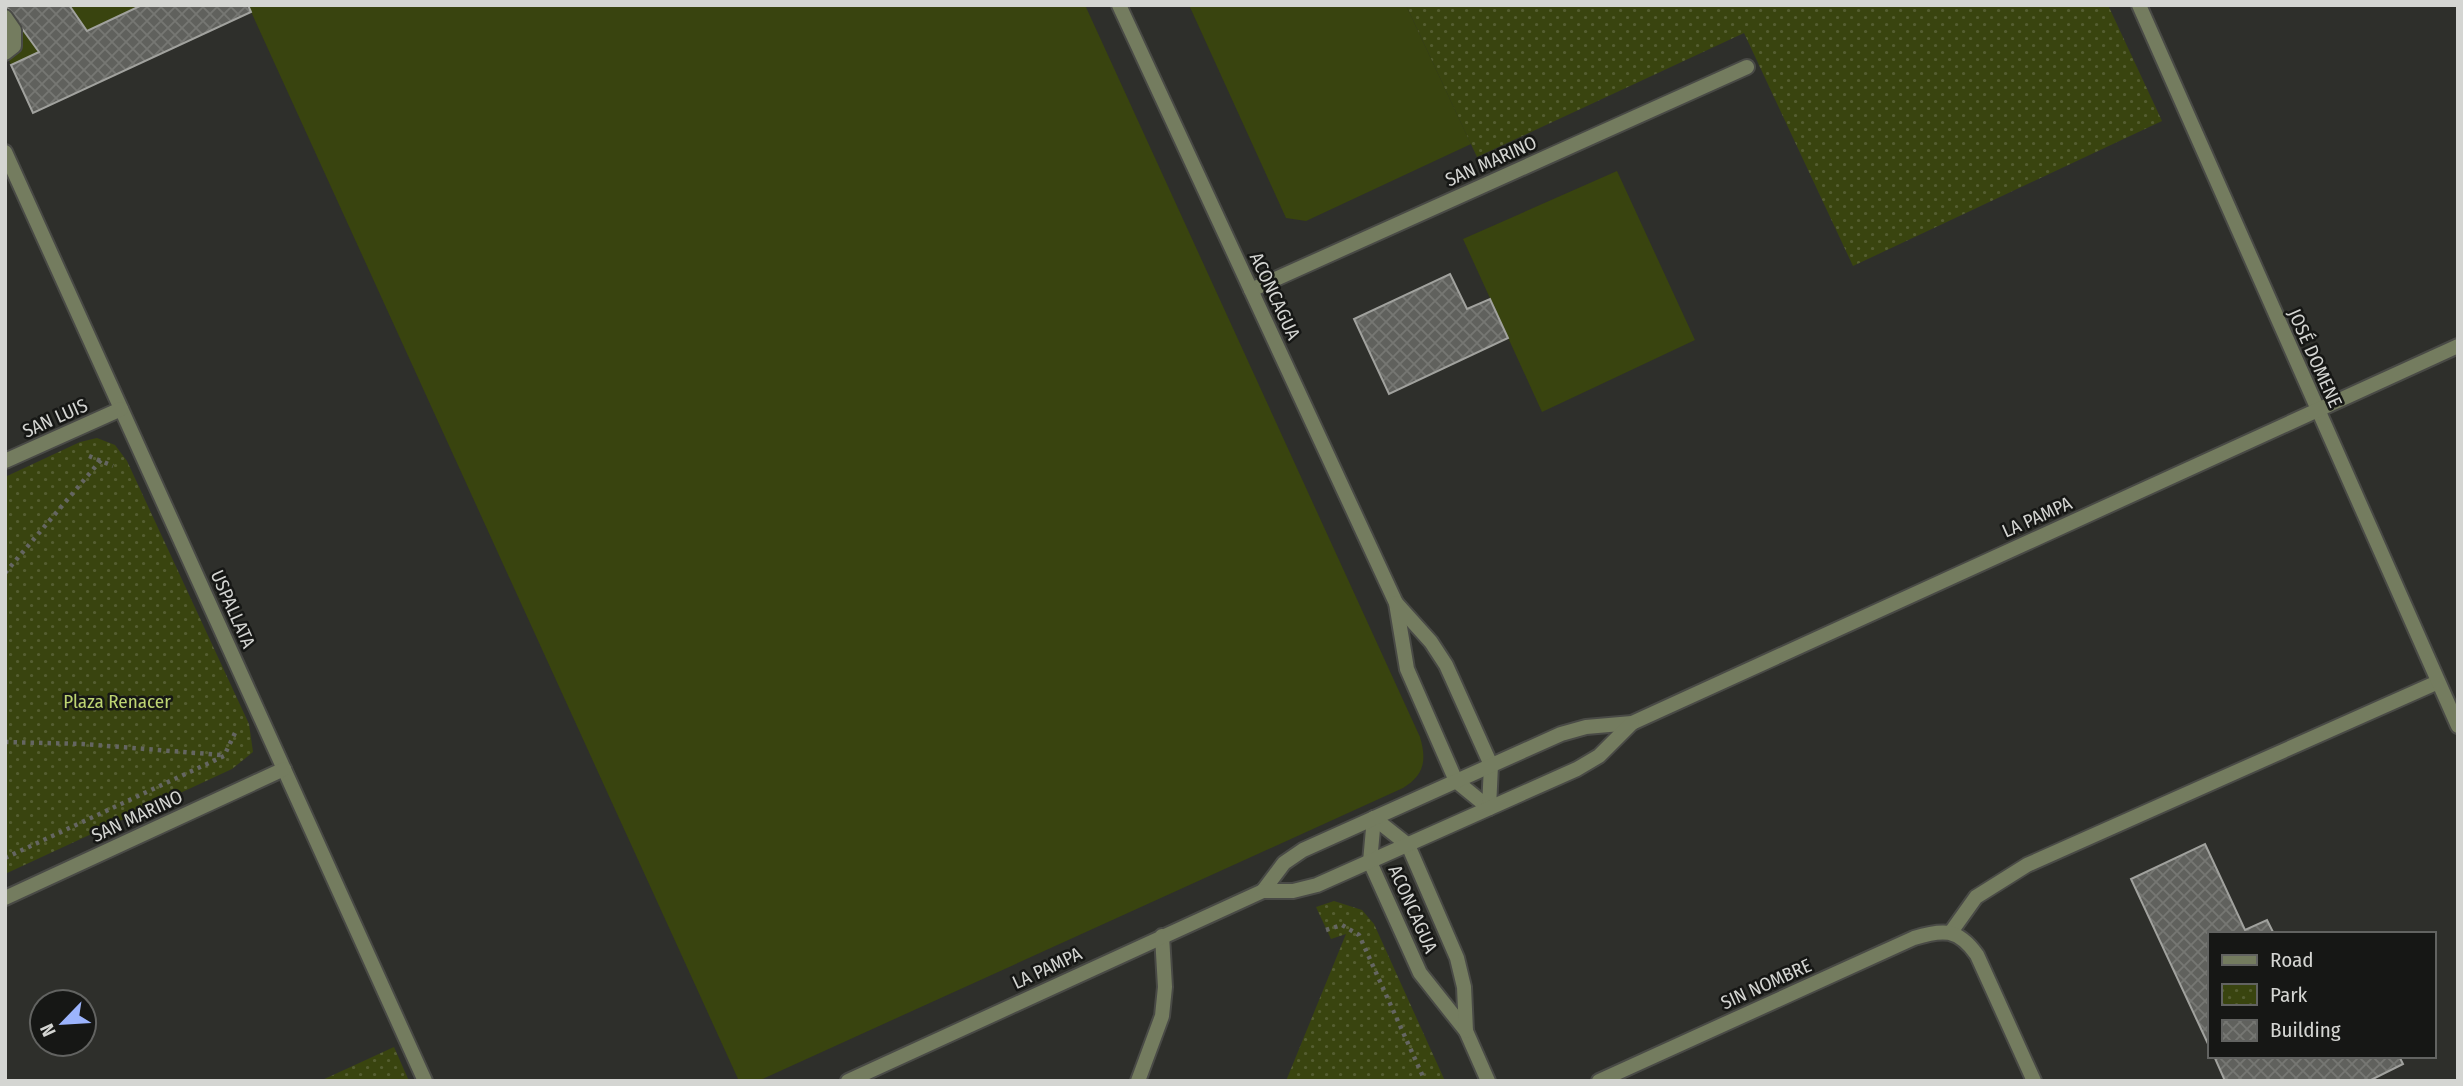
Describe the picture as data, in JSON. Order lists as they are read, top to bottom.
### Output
{
  "streets": {
    "street": [
      "SAN MARINO",
      "ACONCAGUA",
      "JOSÉ DOMENE",
      "SAN LUIS",
      "LA PAMPA",
      "USPALLATA",
      "SIN NOMBRE"
    ]
  },
  "crossings": [
    ["SAN MARINO", "ACONCAGUA"],
    ["SAN MARINO", "USPALLATA"],
    ["ACONCAGUA", "LA PAMPA"],
    ["JOSÉ DOMENE", "LA PAMPA"],
    ["SAN LUIS", "USPALLATA"]
  ],
  "parks": ["Plaza Renacer"],
  "legend": ["Road", "Park", "Building"],
  "north": "bottom left"
}
